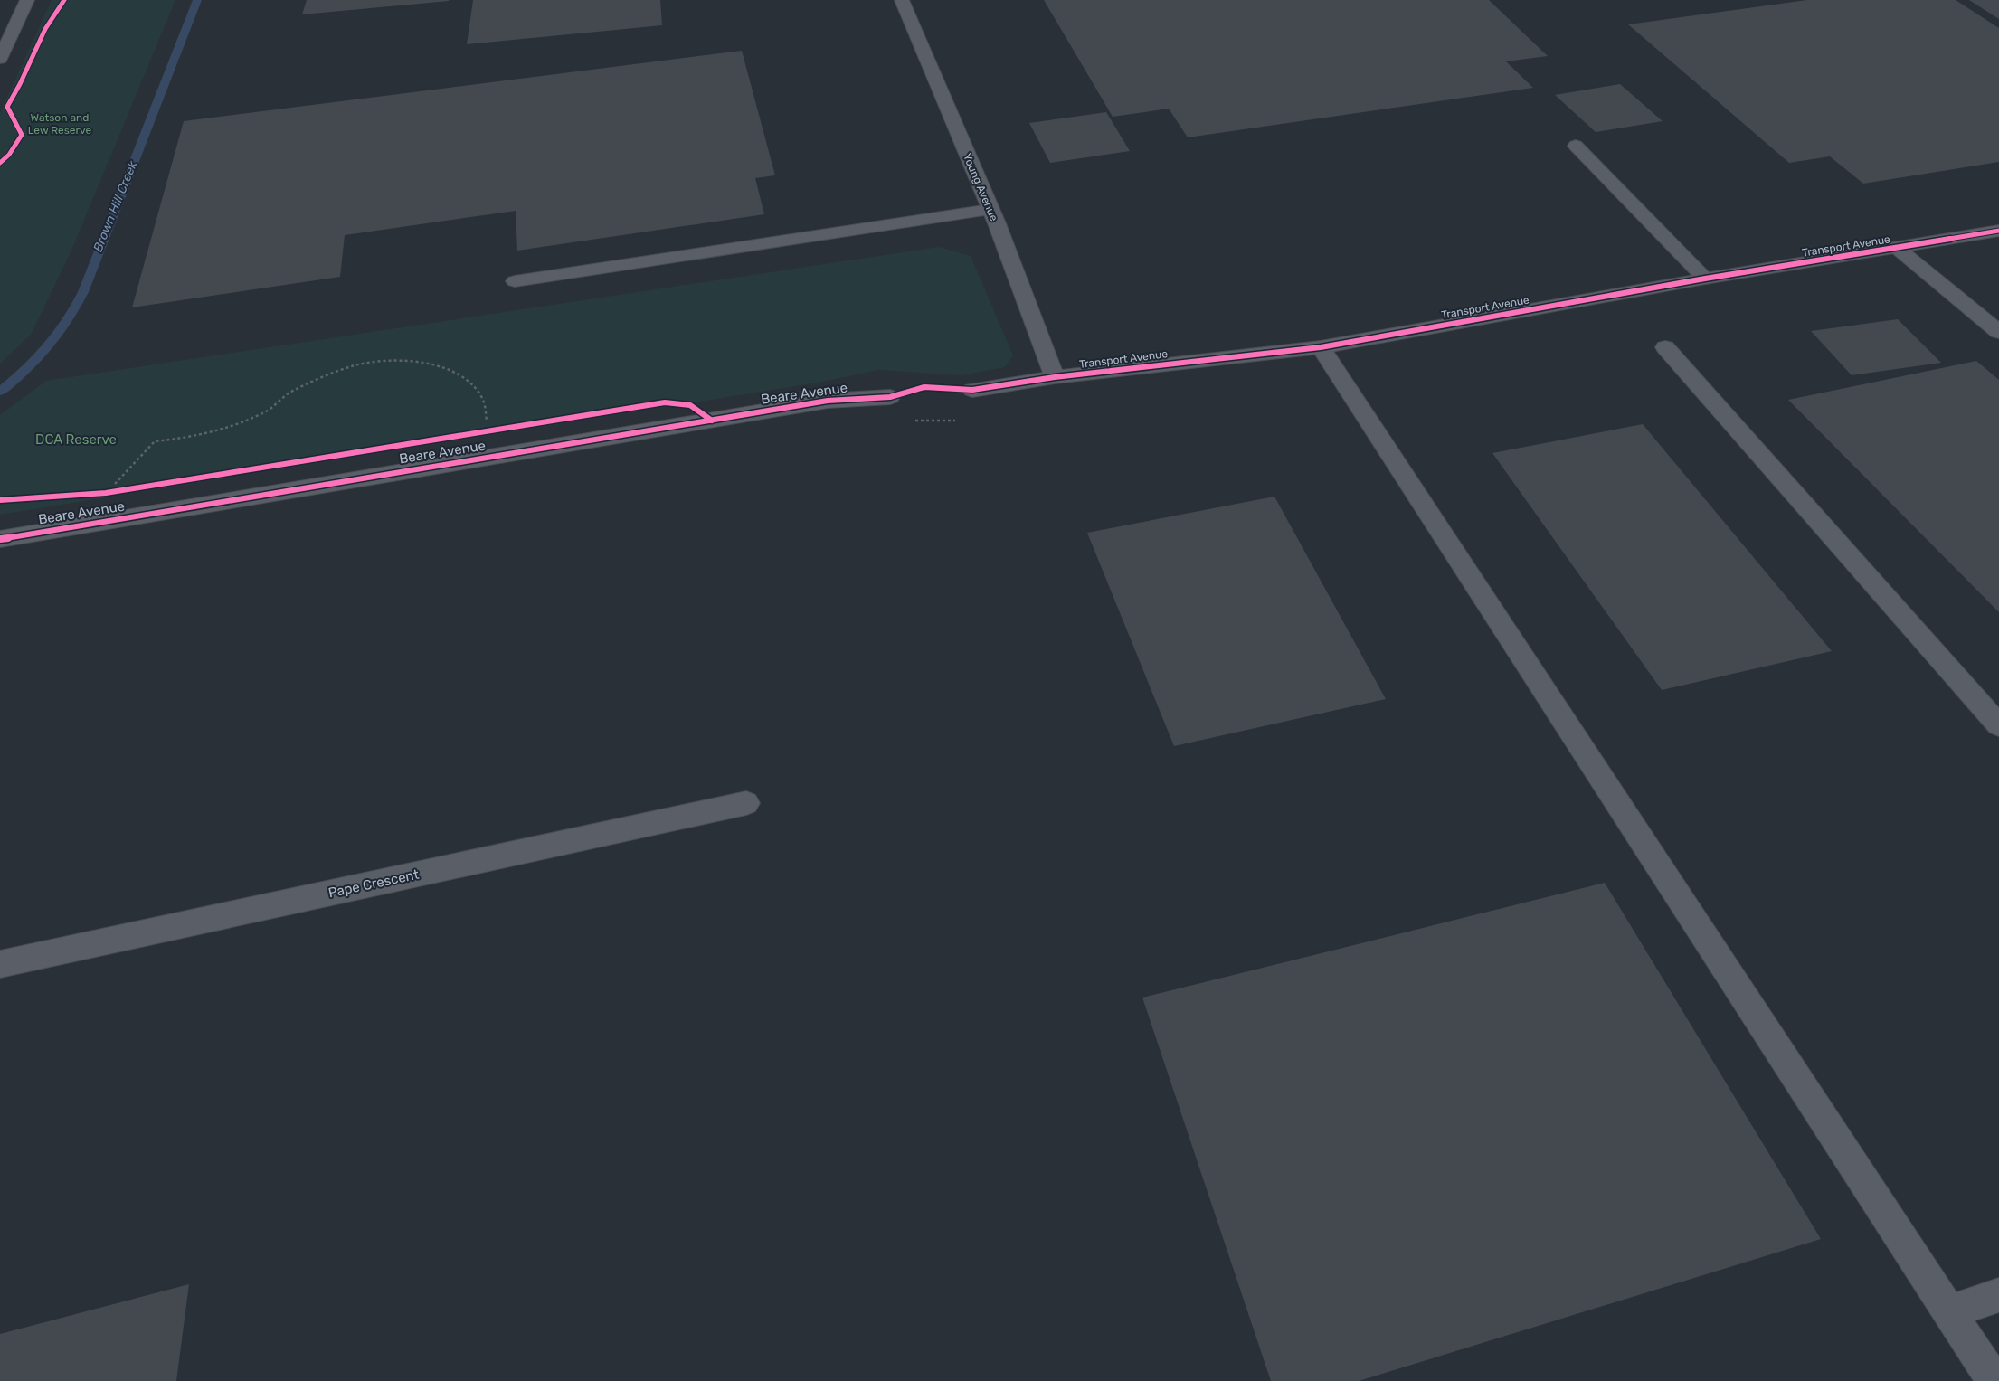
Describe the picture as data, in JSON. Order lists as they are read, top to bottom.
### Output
{
  "streets": {
    "street": [
      "Young Avenue",
      "Transport Avenue",
      "Beare Avenue",
      "Pape Crescent"
    ]
  },
  "crossings": [
    ["Young Avenue", "Transport Avenue"]
  ],
  "water": ["Brown Hill Creek"],
  "parks": ["Watson and Lew Reserve", "DCA Reserve"]
}
